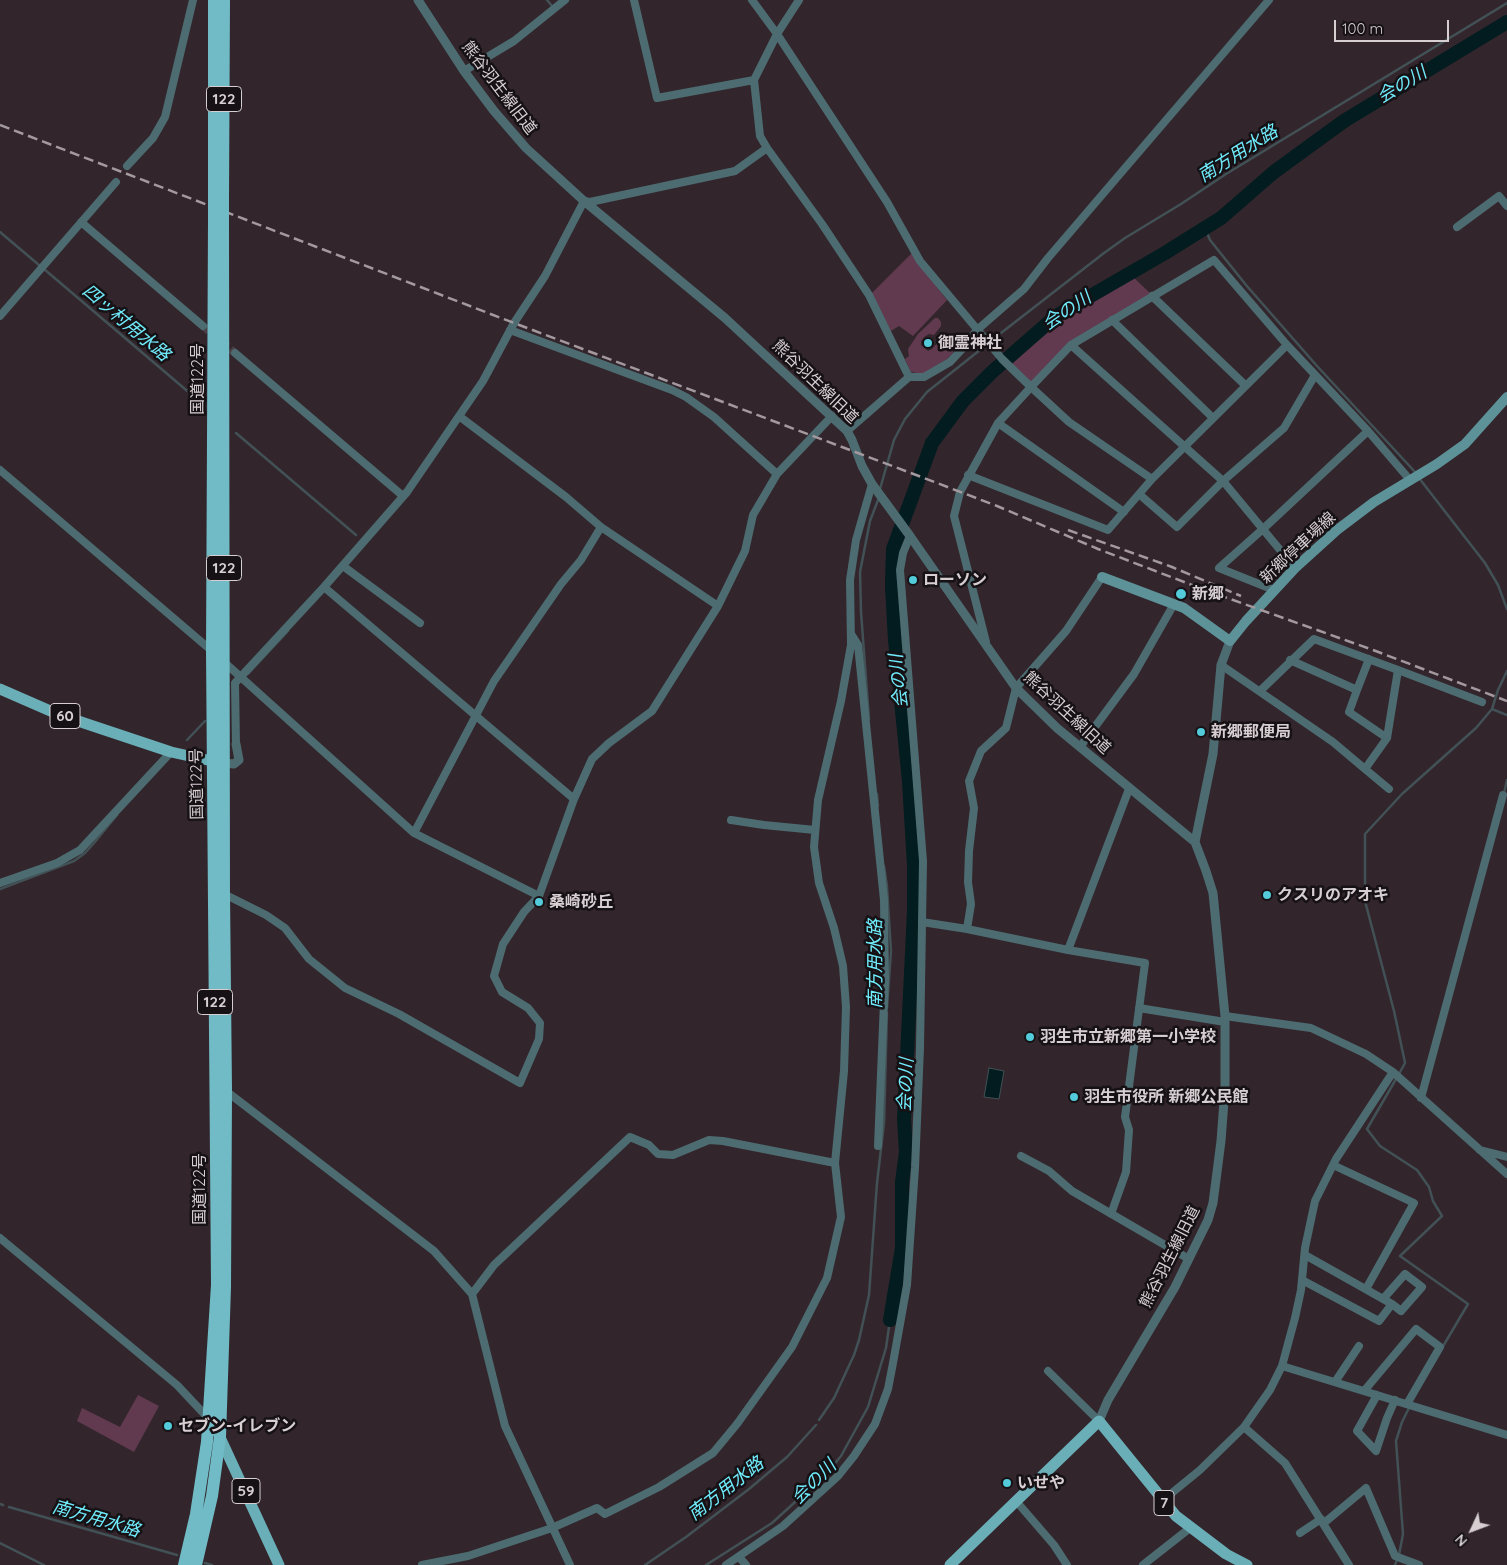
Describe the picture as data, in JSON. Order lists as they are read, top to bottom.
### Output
{
  "streets": {
    "highway": ["122", "国道122号"],
    "main road": [
      "新郷停車場線",
      "60",
      "59",
      "7"
    ],
    "street": ["熊谷羽生線旧道"]
  },
  "crossings": [
    ["熊谷羽生線旧道", "7"],
    ["国道122号", "60"],
    ["国道122号", "59"]
  ],
  "water": ["会の川", "南方用水路", "四ッ村用水路"],
  "places": [
    "御霊神社",
    "ローソン",
    "新郷",
    "新郷郵便局",
    "クスリのアオキ",
    "桑崎砂丘",
    "羽生市立新郷第一小学校",
    "羽生市役所 新郷公民館",
    "セブン-イレブン",
    "いせや"
  ],
  "scale_bar": "100 m",
  "north": "bottom left"
}
